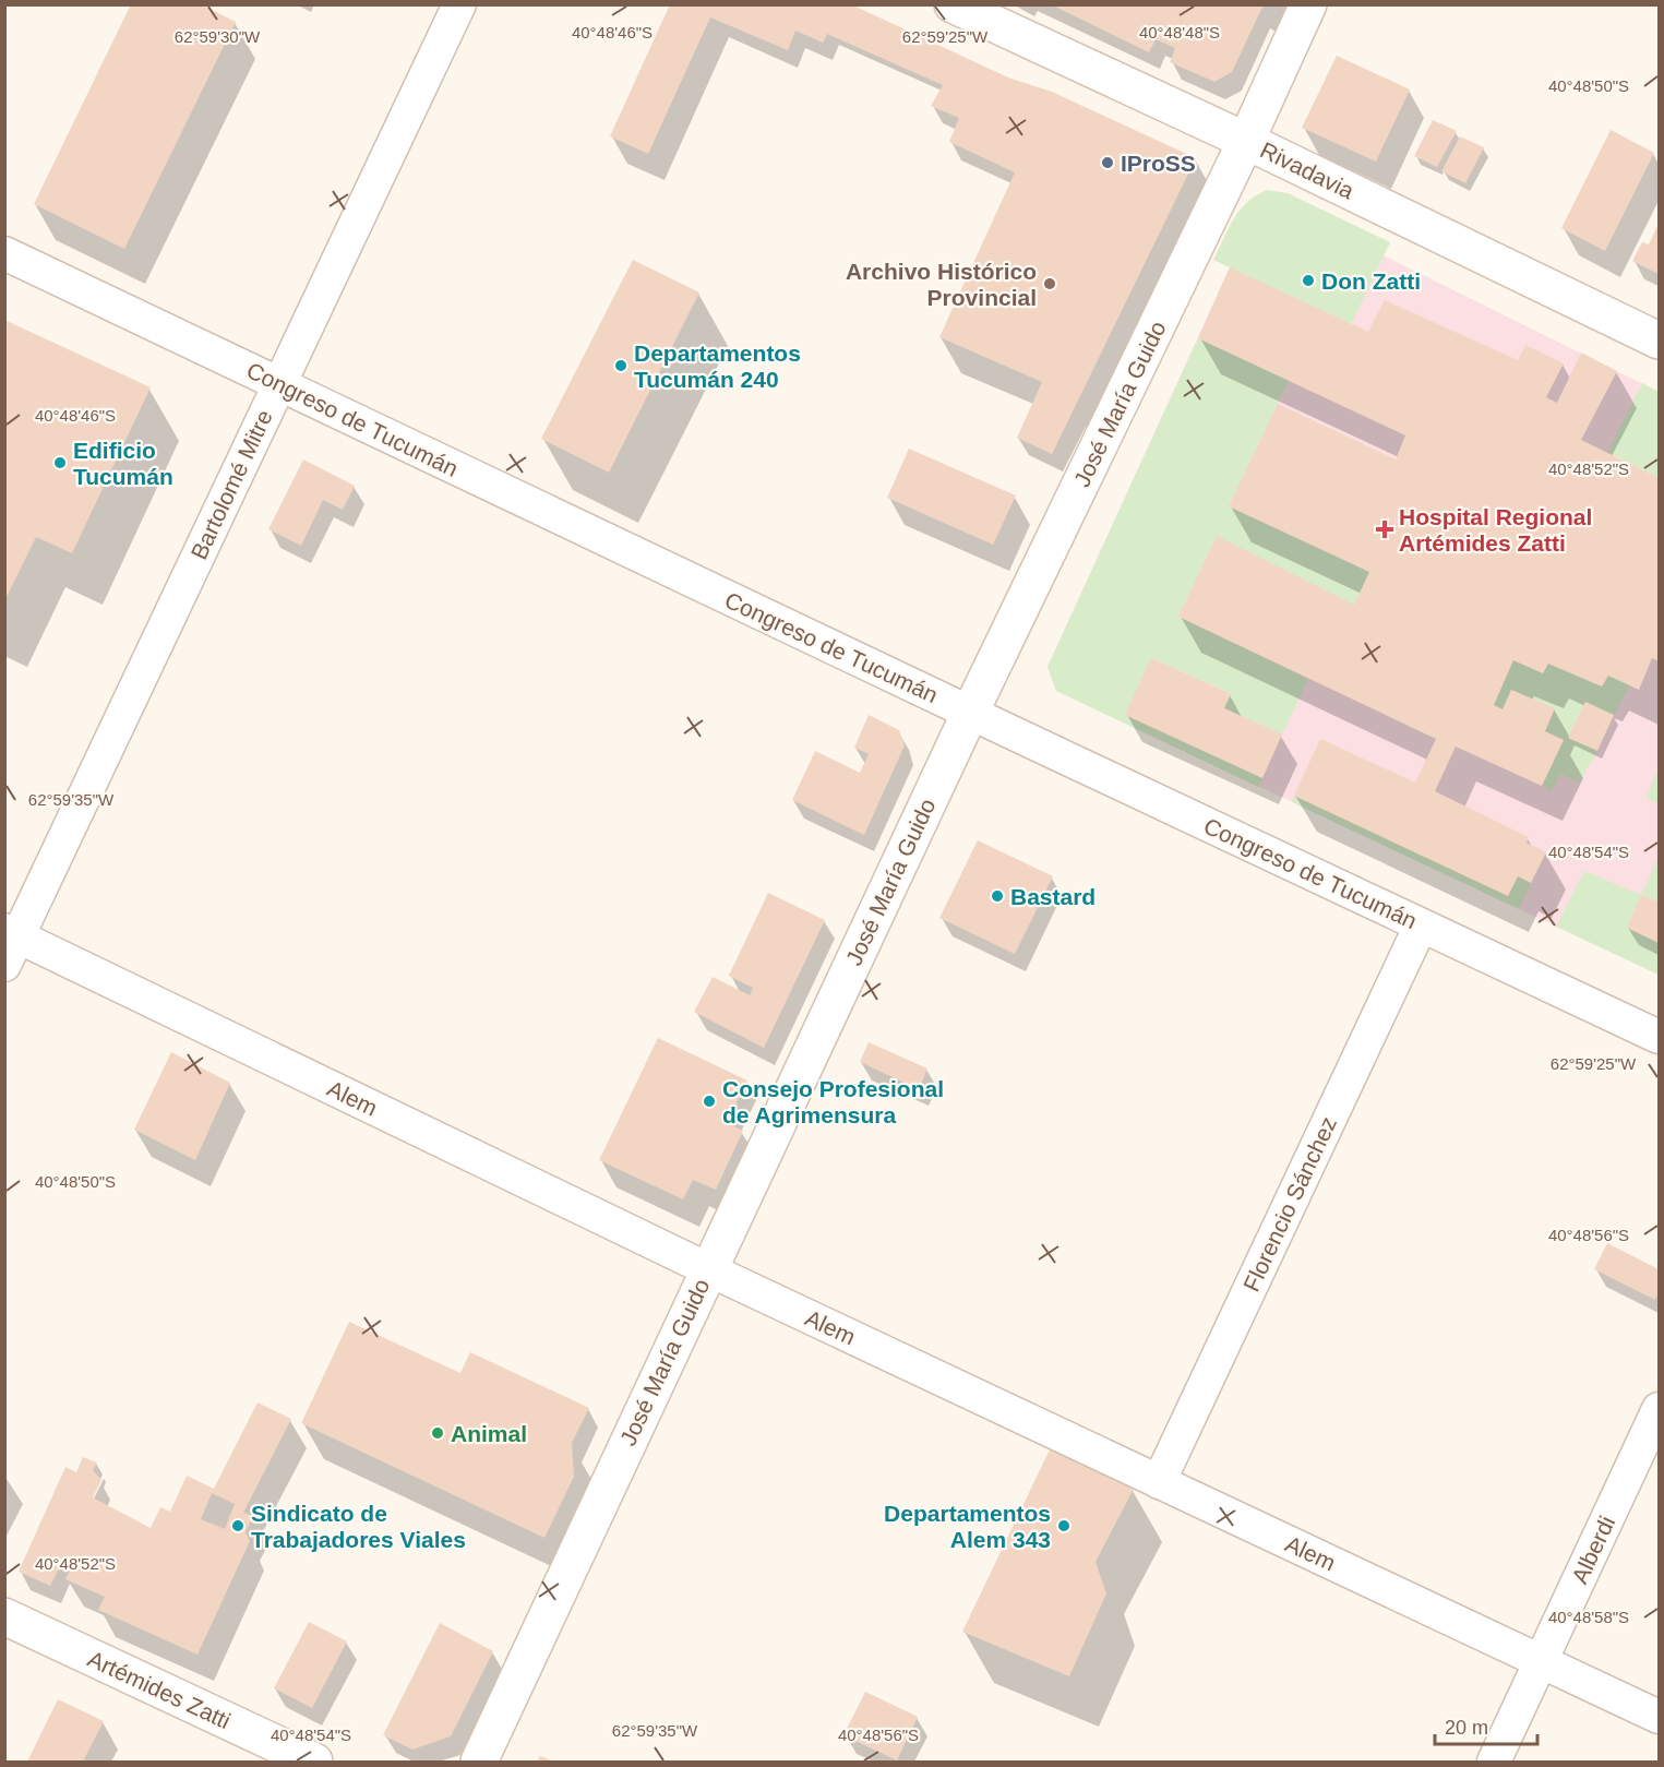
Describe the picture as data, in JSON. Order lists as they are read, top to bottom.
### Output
{
  "streets": {
    "main road": ["Rivadavia", "José María Guido", "Artémides Zatti"],
    "street": [
      "Congreso de Tucumán",
      "Bartolomé Mitre",
      "Alem",
      "Florencio Sánchez",
      "Alberdi"
    ]
  },
  "crossings": [
    ["Rivadavia", "José María Guido"],
    ["José María Guido", "Congreso de Tucumán"],
    ["José María Guido", "Alem"],
    ["Congreso de Tucumán", "Bartolomé Mitre"],
    ["Congreso de Tucumán", "Florencio Sánchez"],
    ["Bartolomé Mitre", "Alem"],
    ["Alem", "Florencio Sánchez"],
    ["Alem", "Alberdi"]
  ],
  "places": {
    "other": [
      "IProSS",
      "Don Zatti",
      "Archivo Histórico Provincial",
      "Departamentos Tucumán 240",
      "Edificio Tucumán",
      "Bastard",
      "Consejo Profesional de Agrimensura",
      "Animal",
      "Sindicato de Trabajadores Viales",
      "Departamentos Alem 343"
    ],
    "health": ["Hospital Regional Artémides Zatti"]
  },
  "scale_bar": "20 m",
  "coordinates": [
    "40°48'46\"S",
    "40°48'48\"S",
    "62°59'30\"W",
    "62°59'25\"W",
    "40°48'50\"S",
    "40°48'52\"S",
    "62°59'35\"W",
    "40°48'54\"S",
    "40°48'56\"S",
    "40°48'58\"S"
  ]
}
